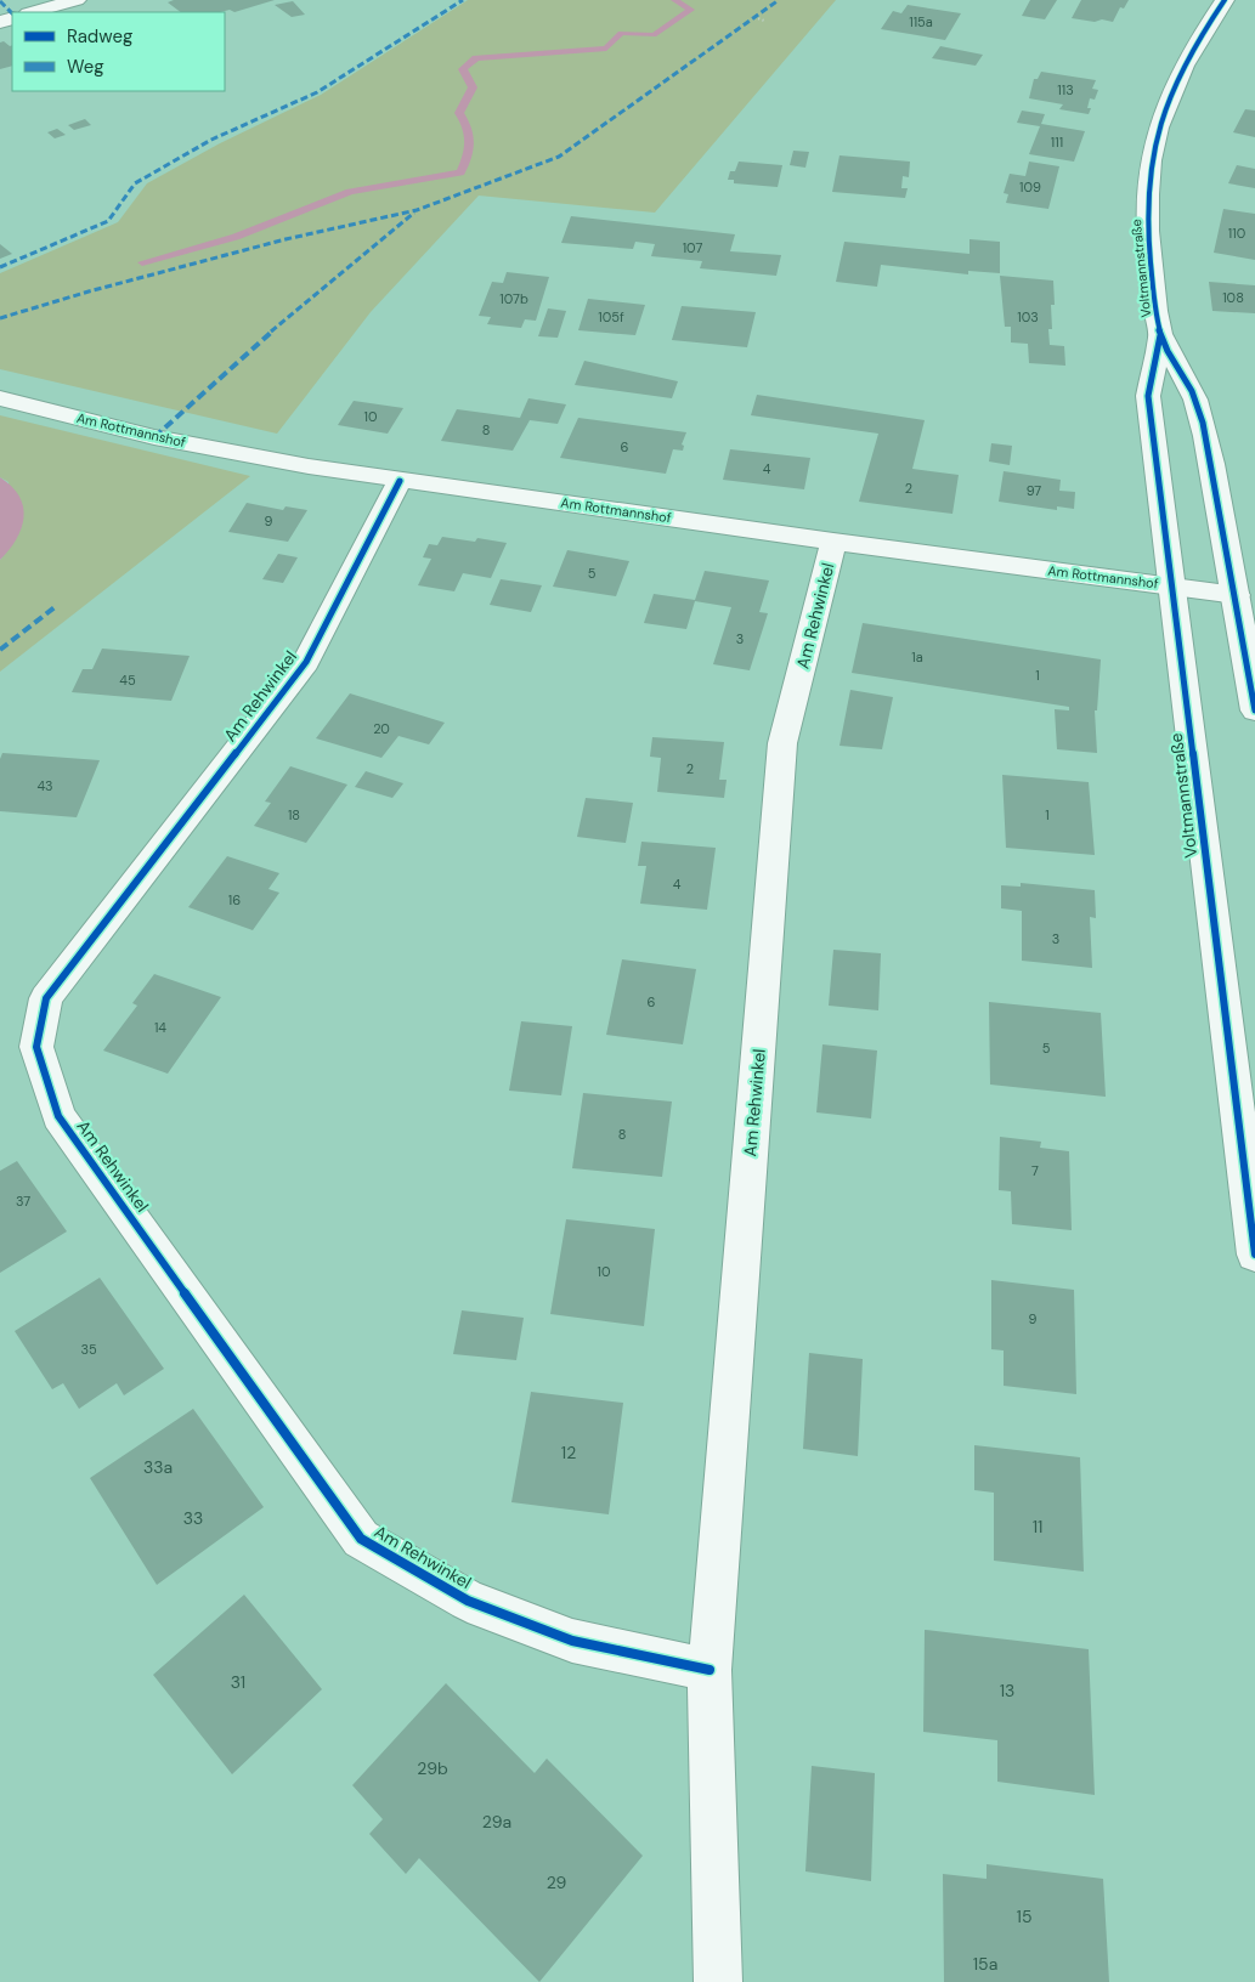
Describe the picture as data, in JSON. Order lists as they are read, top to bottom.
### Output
{
  "streets": {
    "street": ["Voltmannstraße", "Am Rottmannshof", "Am Rehwinkel"]
  },
  "crossings": [
    ["Voltmannstraße", "Am Rottmannshof"],
    ["Am Rottmannshof", "Am Rehwinkel"]
  ],
  "house_numbers": [
    "115a",
    "113",
    "111",
    "109",
    "110",
    "107",
    "108",
    "107b",
    "105f",
    "103",
    "10",
    "8",
    "6",
    "4",
    "2",
    "97",
    "9",
    "5",
    "3",
    "1a",
    "1",
    "45",
    "20",
    "2",
    "43",
    "18",
    "1",
    "4",
    "16",
    "3",
    "6",
    "14",
    "5",
    "8",
    "7",
    "37",
    "10",
    "9",
    "35",
    "12",
    "33a",
    "33",
    "11",
    "31",
    "13",
    "29b",
    "29a",
    "29",
    "15",
    "15a"
  ],
  "legend": ["Radweg", "Weg"]
}
